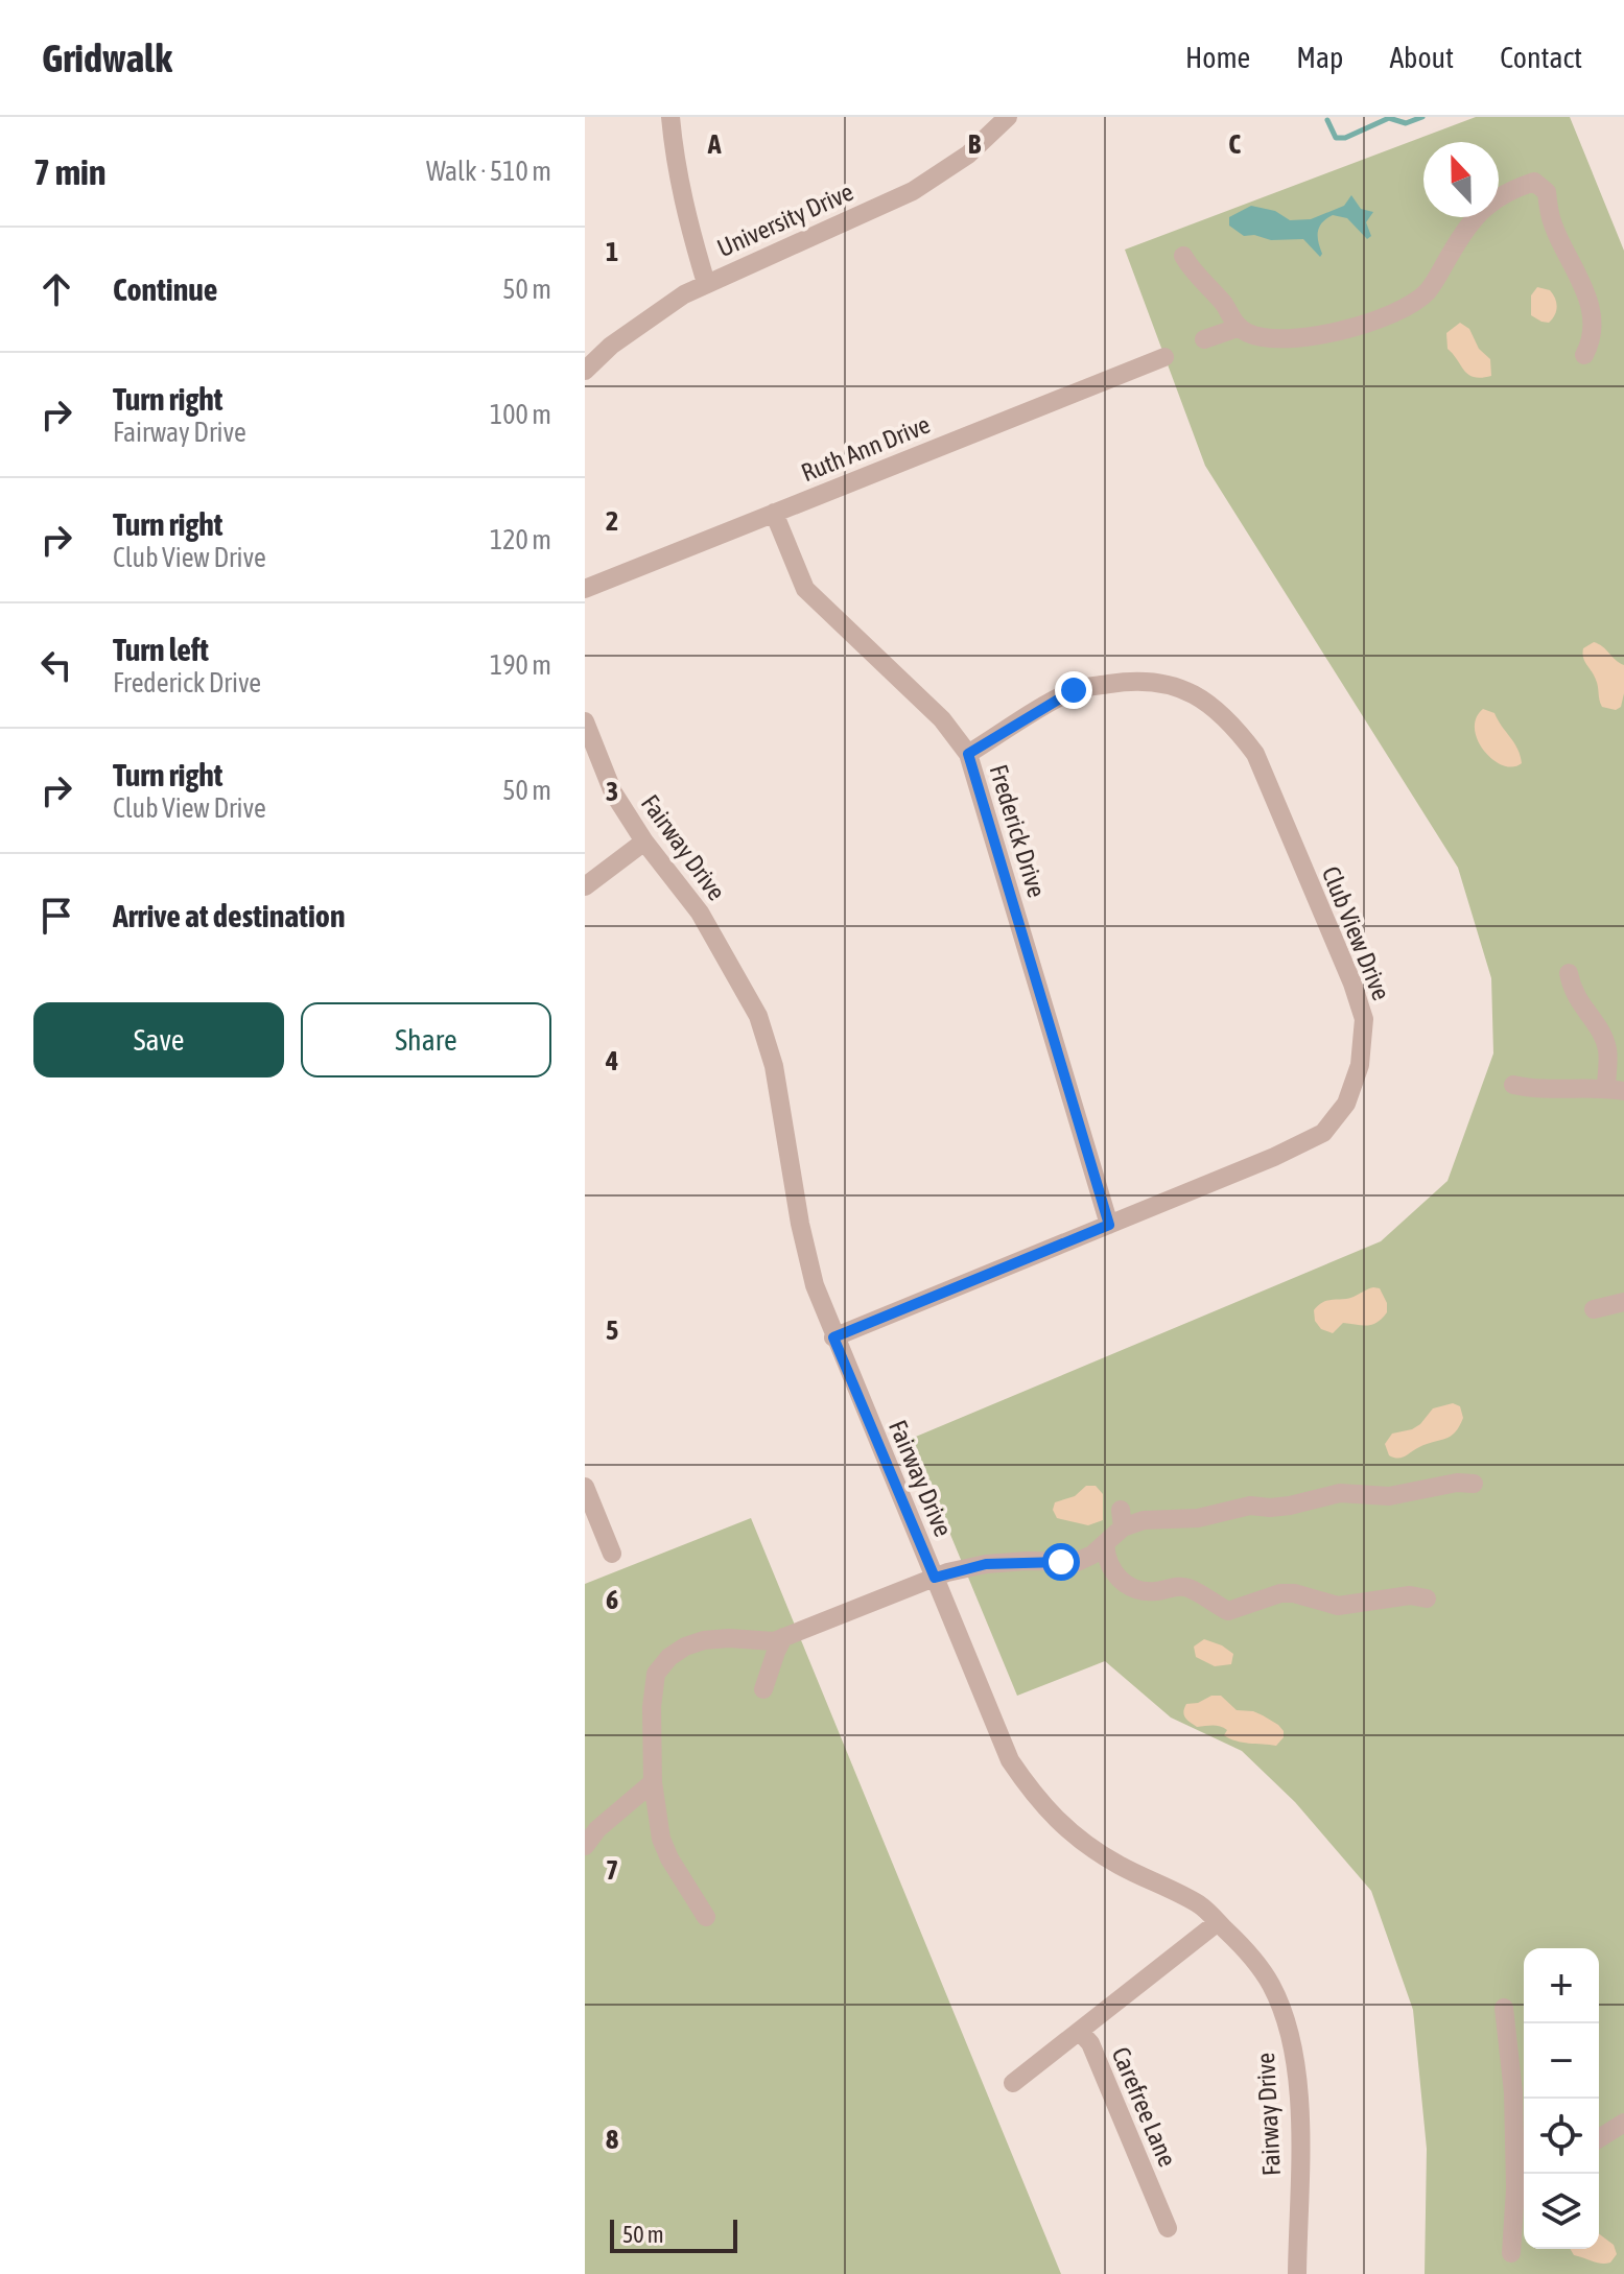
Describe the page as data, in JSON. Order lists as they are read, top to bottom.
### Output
{
  "streets": {
    "street": [
      "University Drive",
      "Ruth Ann Drive",
      "Frederick Drive",
      "Fairway Drive",
      "Club View Drive",
      "Carefree Lane"
    ]
  },
  "crossings": [
    ["Ruth Ann Drive", "Frederick Drive"],
    ["Frederick Drive", "Club View Drive"],
    ["Fairway Drive", "Club View Drive"],
    ["Fairway Drive", "Carefree Lane"]
  ],
  "scale_bar": "50 m",
  "north": "top",
  "page": {
    "header": "Gridwalk",
    "nav": [
      "Home",
      "Map",
      "About",
      "Contact"
    ],
    "heading": ["7 min", "Walk · 510 m"],
    "list": [
      ["Continue", "50 m"],
      ["Turn right", "Fairway Drive", "100 m"],
      ["Turn right", "Club View Drive", "120 m"],
      ["Turn left", "Frederick Drive", "190 m"],
      ["Turn right", "Club View Drive", "50 m"],
      "Arrive at destination"
    ],
    "buttons": ["Save", "Share"],
    "map_buttons": ["+", "−"],
    "scale": "50 m"
  },
  "grid": {
    "columns": ["A", "B", "C"],
    "rows": [
      "1",
      "2",
      "3",
      "4",
      "5",
      "6",
      "7",
      "8"
    ]
  }
}
